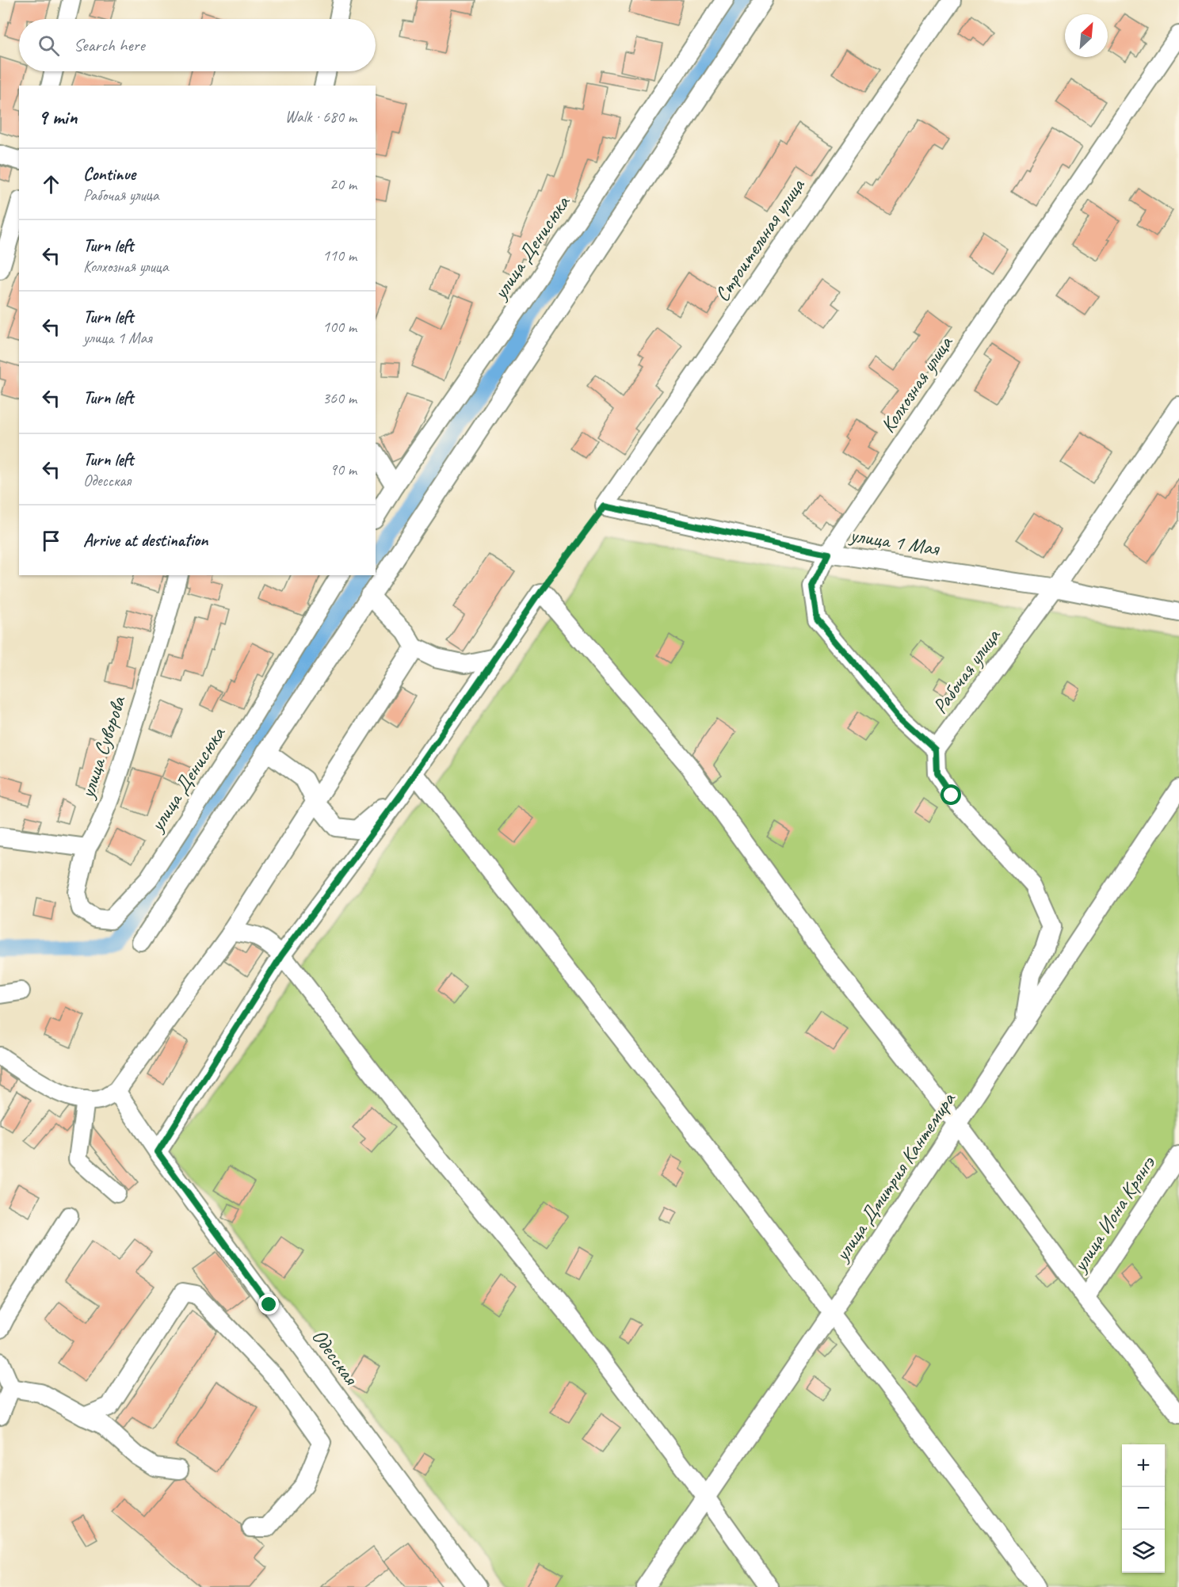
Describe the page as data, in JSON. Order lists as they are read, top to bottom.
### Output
{
  "streets": {
    "street": [
      "Строительная улица",
      "улица Денисюка",
      "Колхозная улица",
      "улица 1 Мая",
      "Рабочая улица",
      "улица Суворова",
      "улица Дмитрия Кантемира",
      "улица Иона Крянгэ",
      "Одесская"
    ]
  },
  "crossings": [
    ["Строительная улица", "улица 1 Мая"],
    ["улица Денисюка", "улица Суворова"],
    ["Колхозная улица", "улица 1 Мая"],
    ["Колхозная улица", "Рабочая улица"],
    ["улица 1 Мая", "Рабочая улица"]
  ],
  "north": "top right",
  "page": {
    "search": "Search here",
    "heading": ["9 min", "Walk · 680 m"],
    "list": [
      ["Continue", "Рабочая улица", "20 m"],
      ["Turn left", "Колхозная улица", "110 m"],
      ["Turn left", "улица 1 Мая", "100 m"],
      ["Turn left", "360 m"],
      ["Turn left", "Одесская", "90 m"],
      "Arrive at destination"
    ],
    "map_buttons": ["+", "−"]
  }
}
